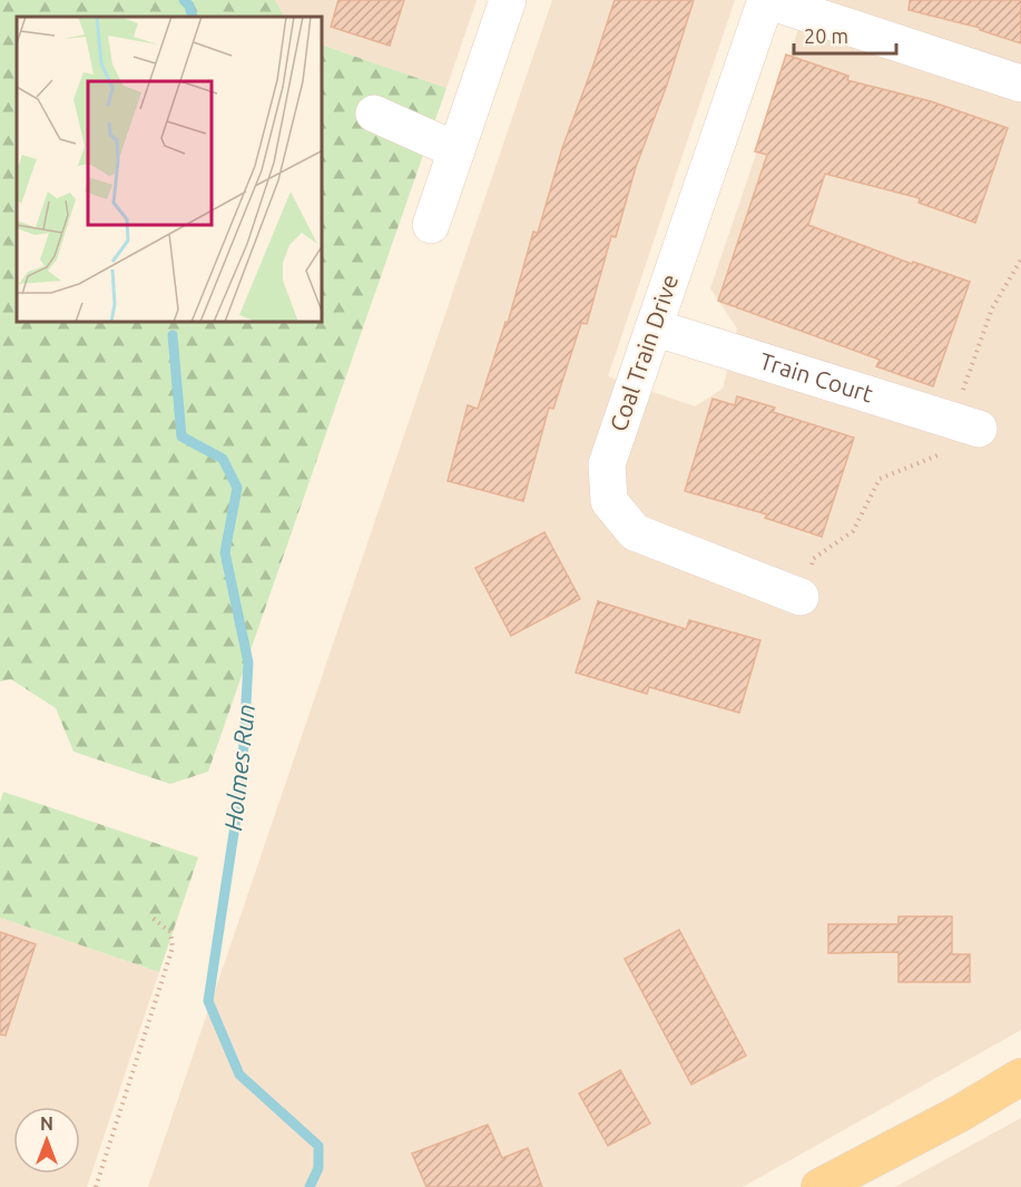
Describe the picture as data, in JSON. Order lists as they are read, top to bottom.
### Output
{
  "streets": {
    "street": ["Coal Train Drive", "Train Court"]
  },
  "crossings": [
    ["Coal Train Drive", "Train Court"]
  ],
  "water": ["Holmes Run"],
  "scale_bar": "20 m",
  "north": "top"
}
